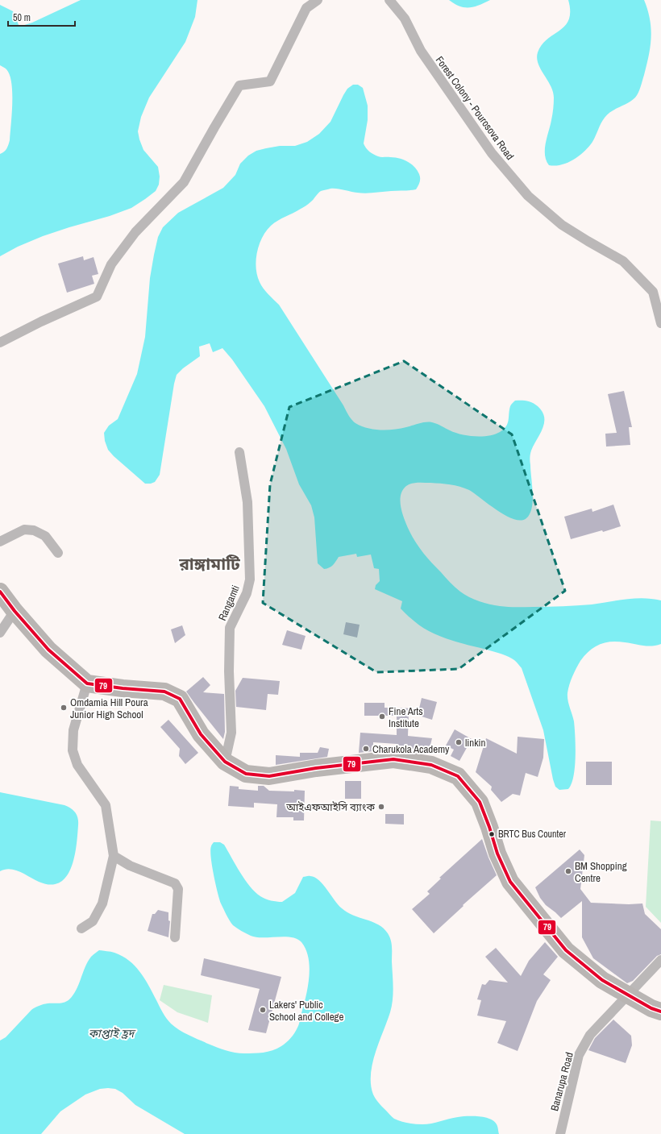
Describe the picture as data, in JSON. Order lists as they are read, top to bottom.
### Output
{
  "streets": {
    "street": ["Forest Colony - Pourosova Road", "Rangamti", "Banarupa Road"]
  },
  "districts": ["রাঙ্গামাটি"],
  "water": ["কাপ্তাই হ্রদ"],
  "places": [
    "Omdamia Hill Poura Junior High School",
    "Fine Arts Institute",
    "linkin",
    "Charukola Academy",
    "আইএফআইসি ব্যাংক",
    "BRTC Bus Counter",
    "BM Shopping Centre",
    "Lakers' Public School and College"
  ],
  "lines": ["transit line 79"],
  "scale_bar": "50 m"
}
